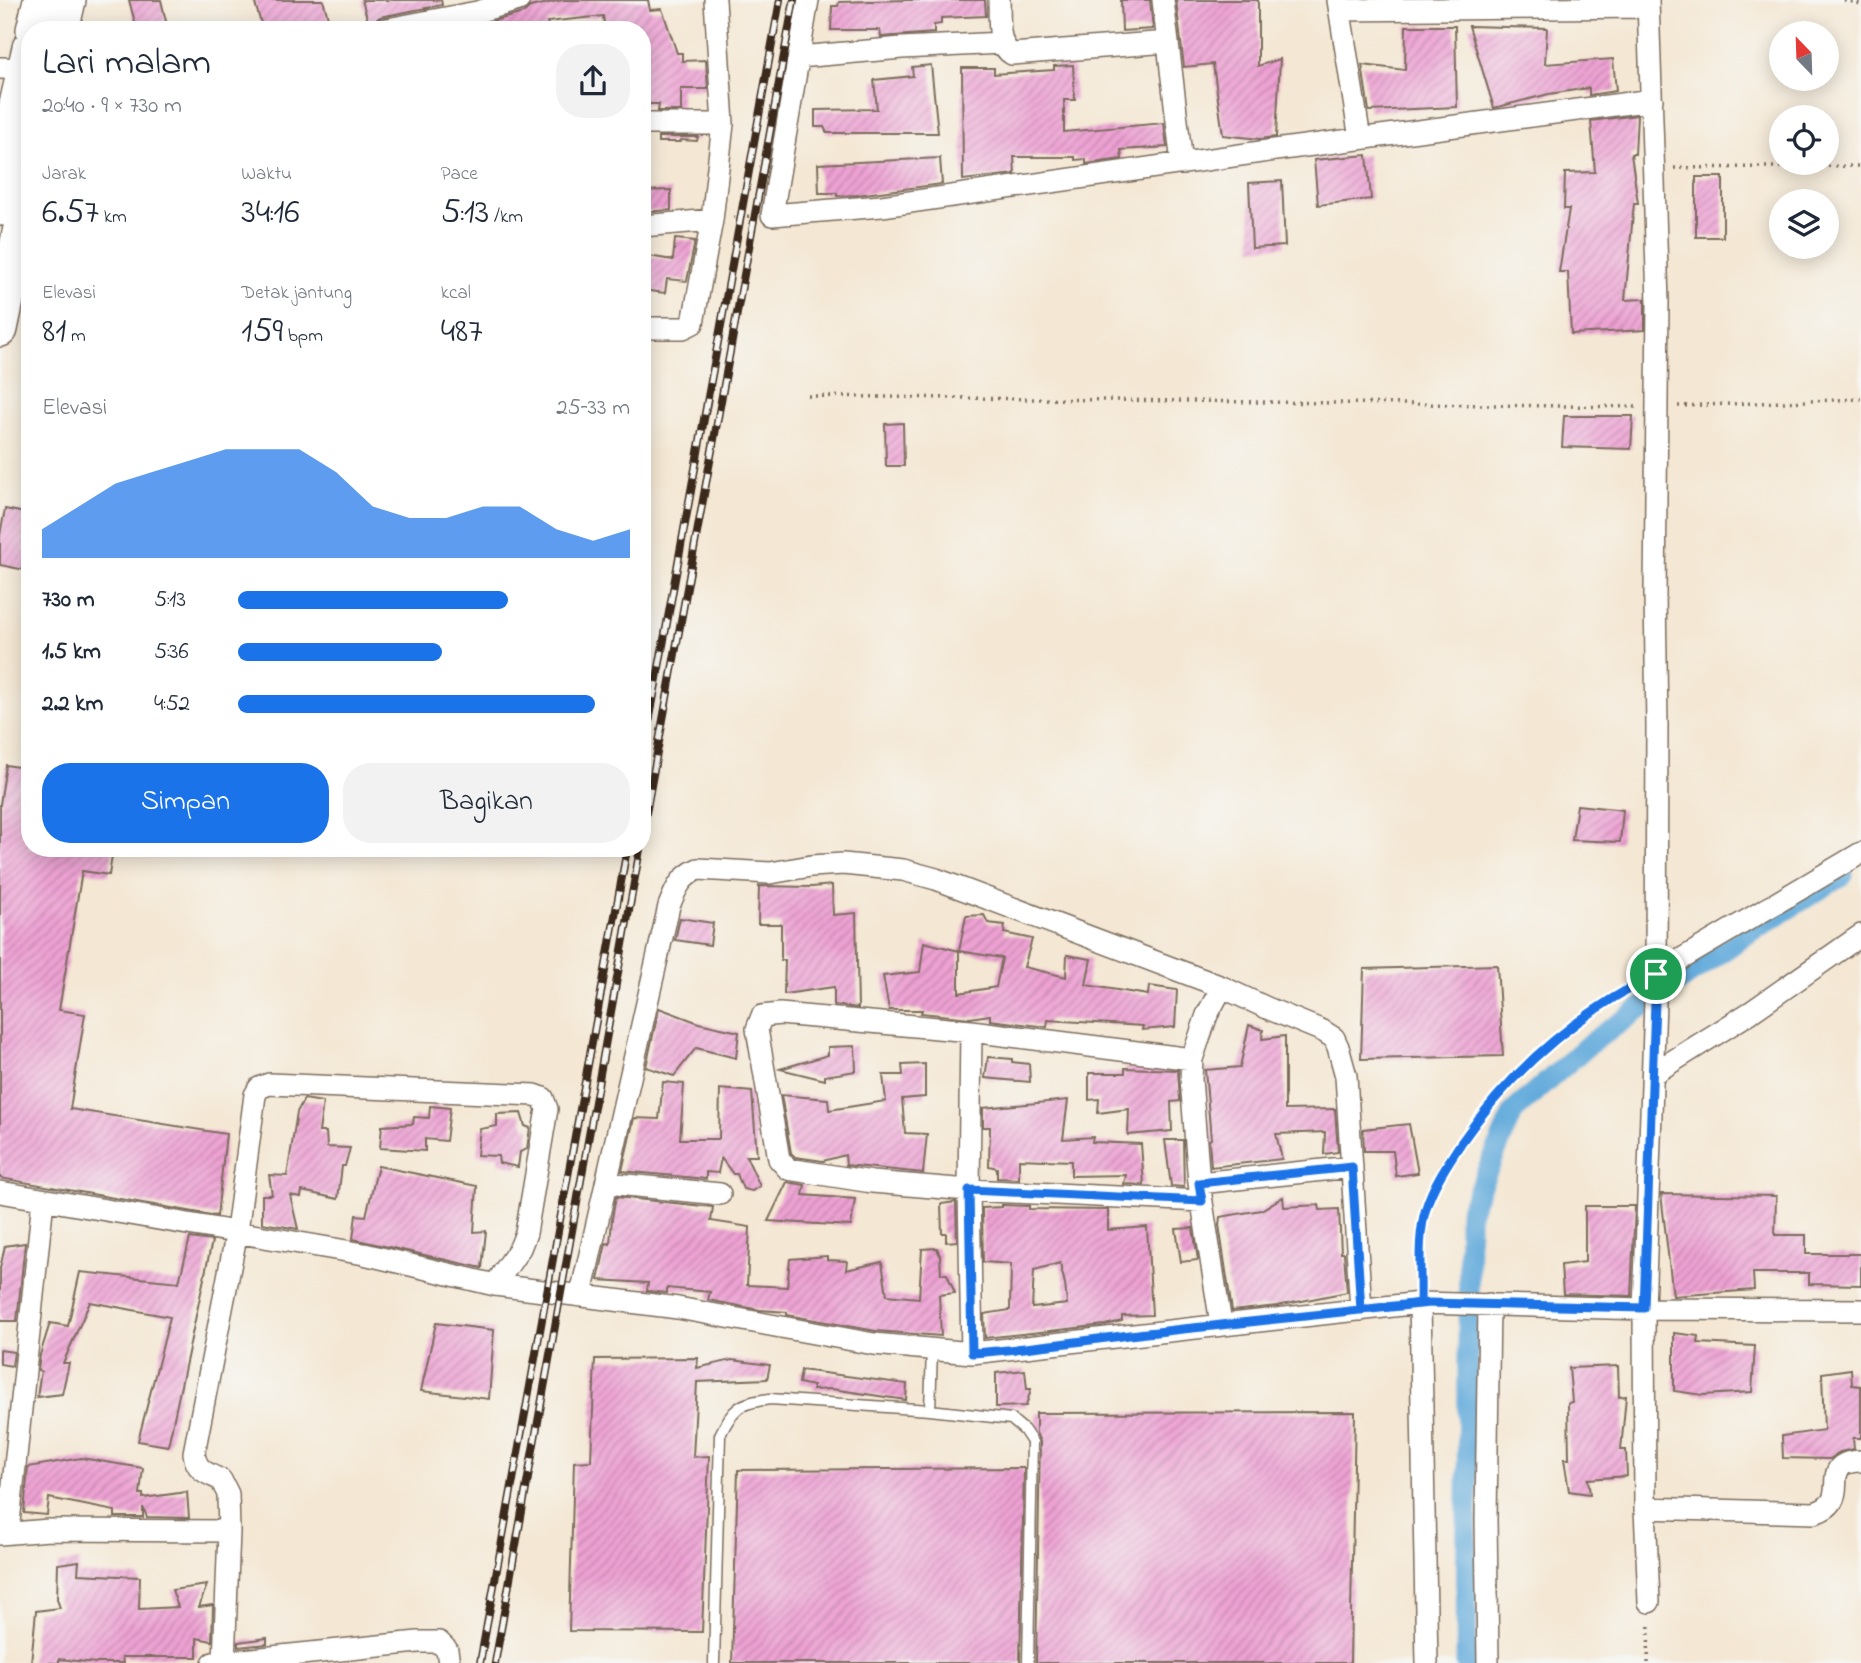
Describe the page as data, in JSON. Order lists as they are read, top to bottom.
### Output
{
  "north": "top left",
  "page": {
    "heading": ["Lari malam", "20:40 · 9 × 730 m"],
    "stats": [
      ["Jarak", "6.57 km"],
      ["Waktu", "34:16"],
      ["Pace", "5:13 /km"],
      ["Elevasi", "81 m"],
      ["Detak jantung", "159 bpm"],
      ["kcal", "487"]
    ],
    "chart": ["Elevasi", "25–33 m"],
    "list": [
      {
        "name": "730 m",
        "note": "5:13"
      },
      {
        "name": "1.5 km",
        "note": "5:36"
      },
      {
        "name": "2.2 km",
        "note": "4:52"
      }
    ],
    "buttons": ["Simpan", "Bagikan"]
  }
}
